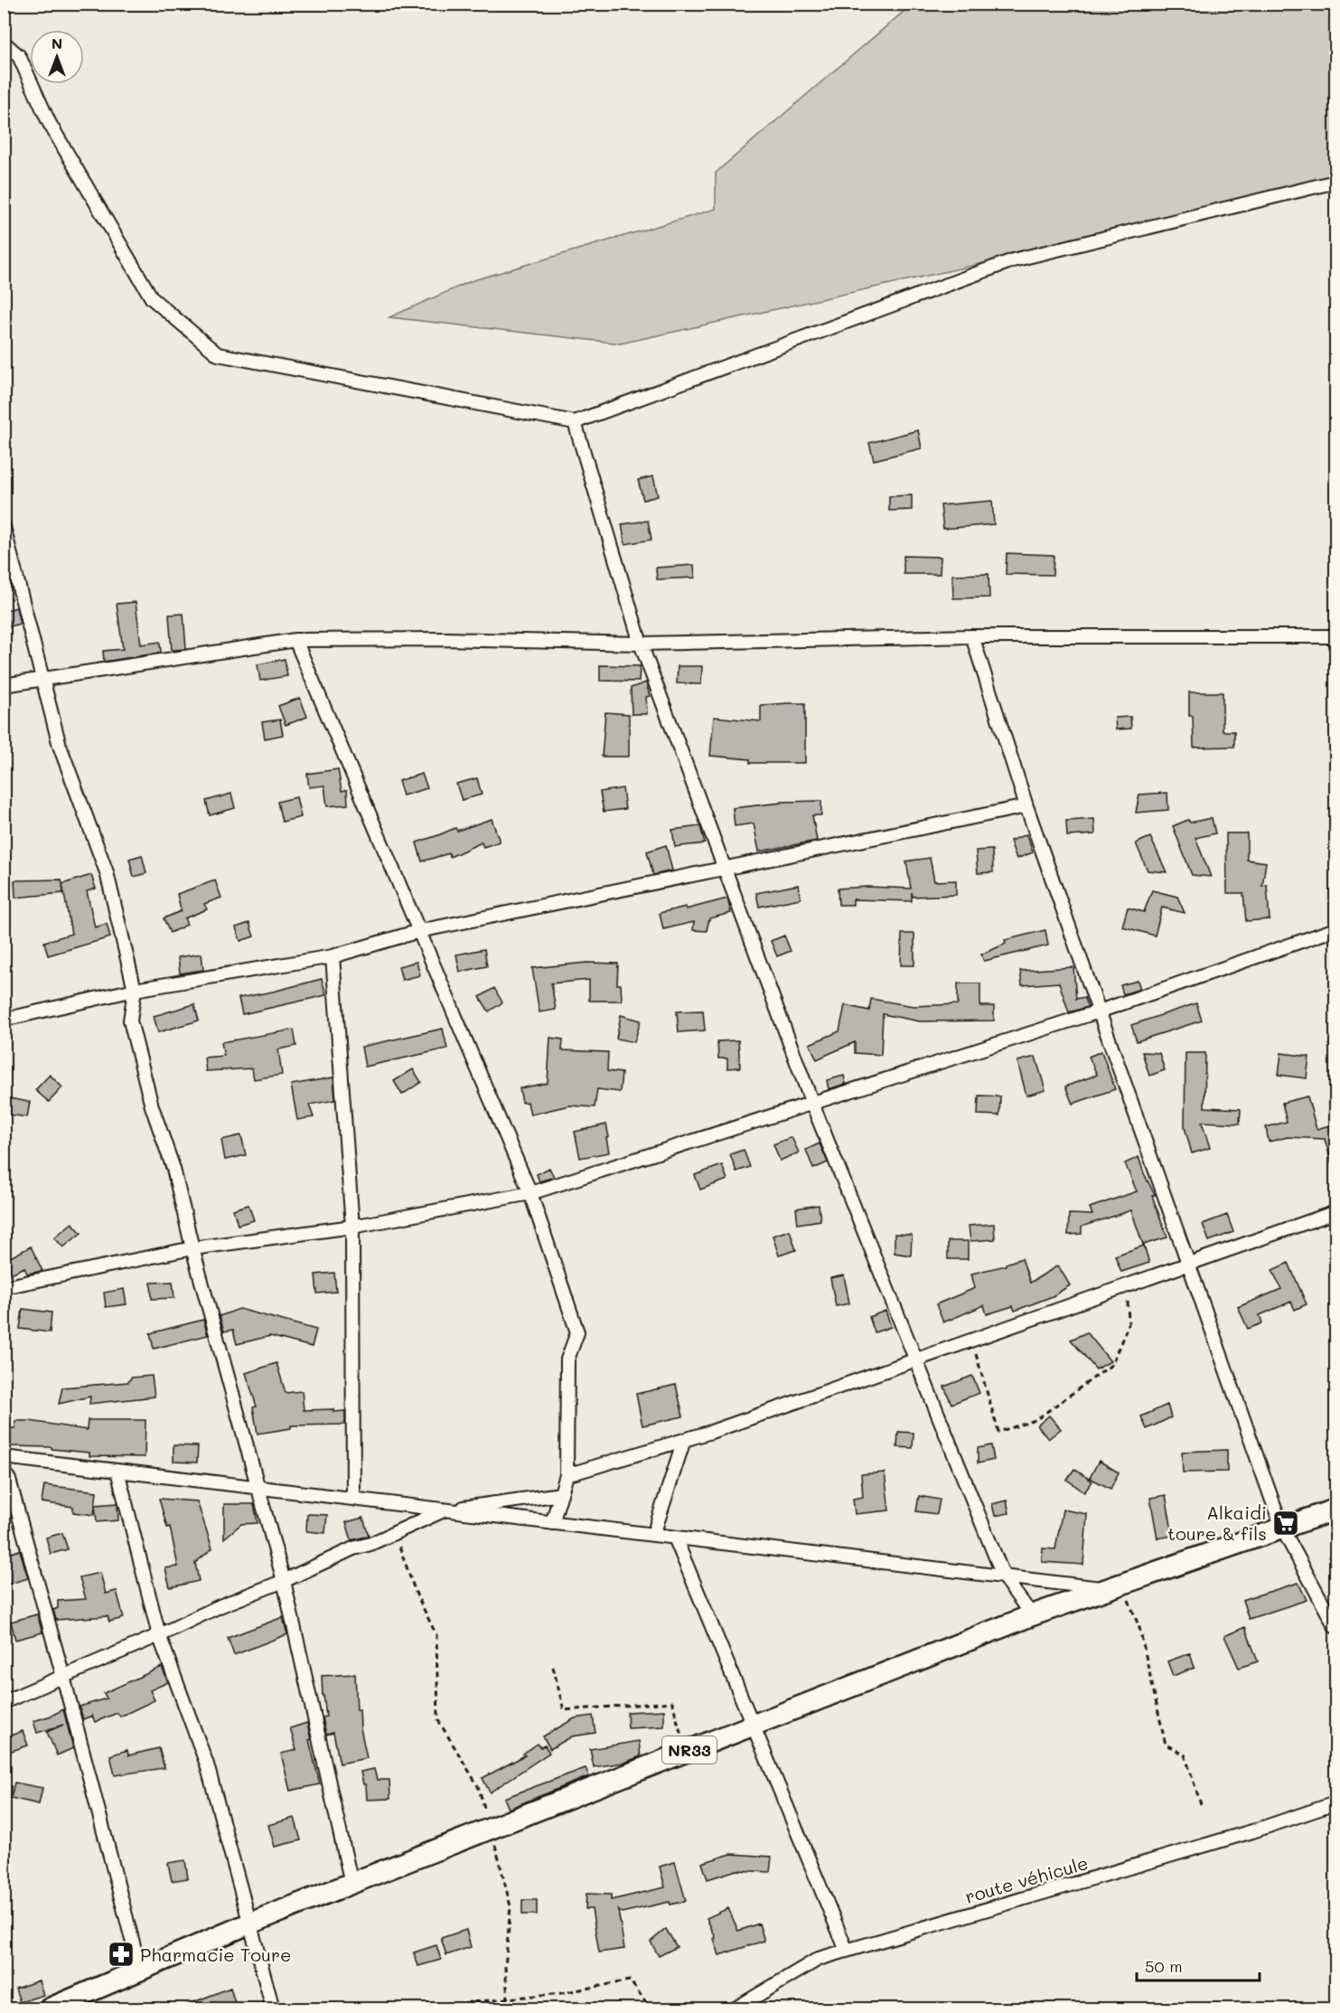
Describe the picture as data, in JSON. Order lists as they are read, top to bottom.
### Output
{
  "streets": {
    "main road": ["NR33"],
    "street": ["route véhicule"]
  },
  "places": {
    "supermarket": ["Alkaidi toure & fils"],
    "pharmacy": ["Pharmacie Toure"]
  },
  "scale_bar": "50 m",
  "north": "top"
}
